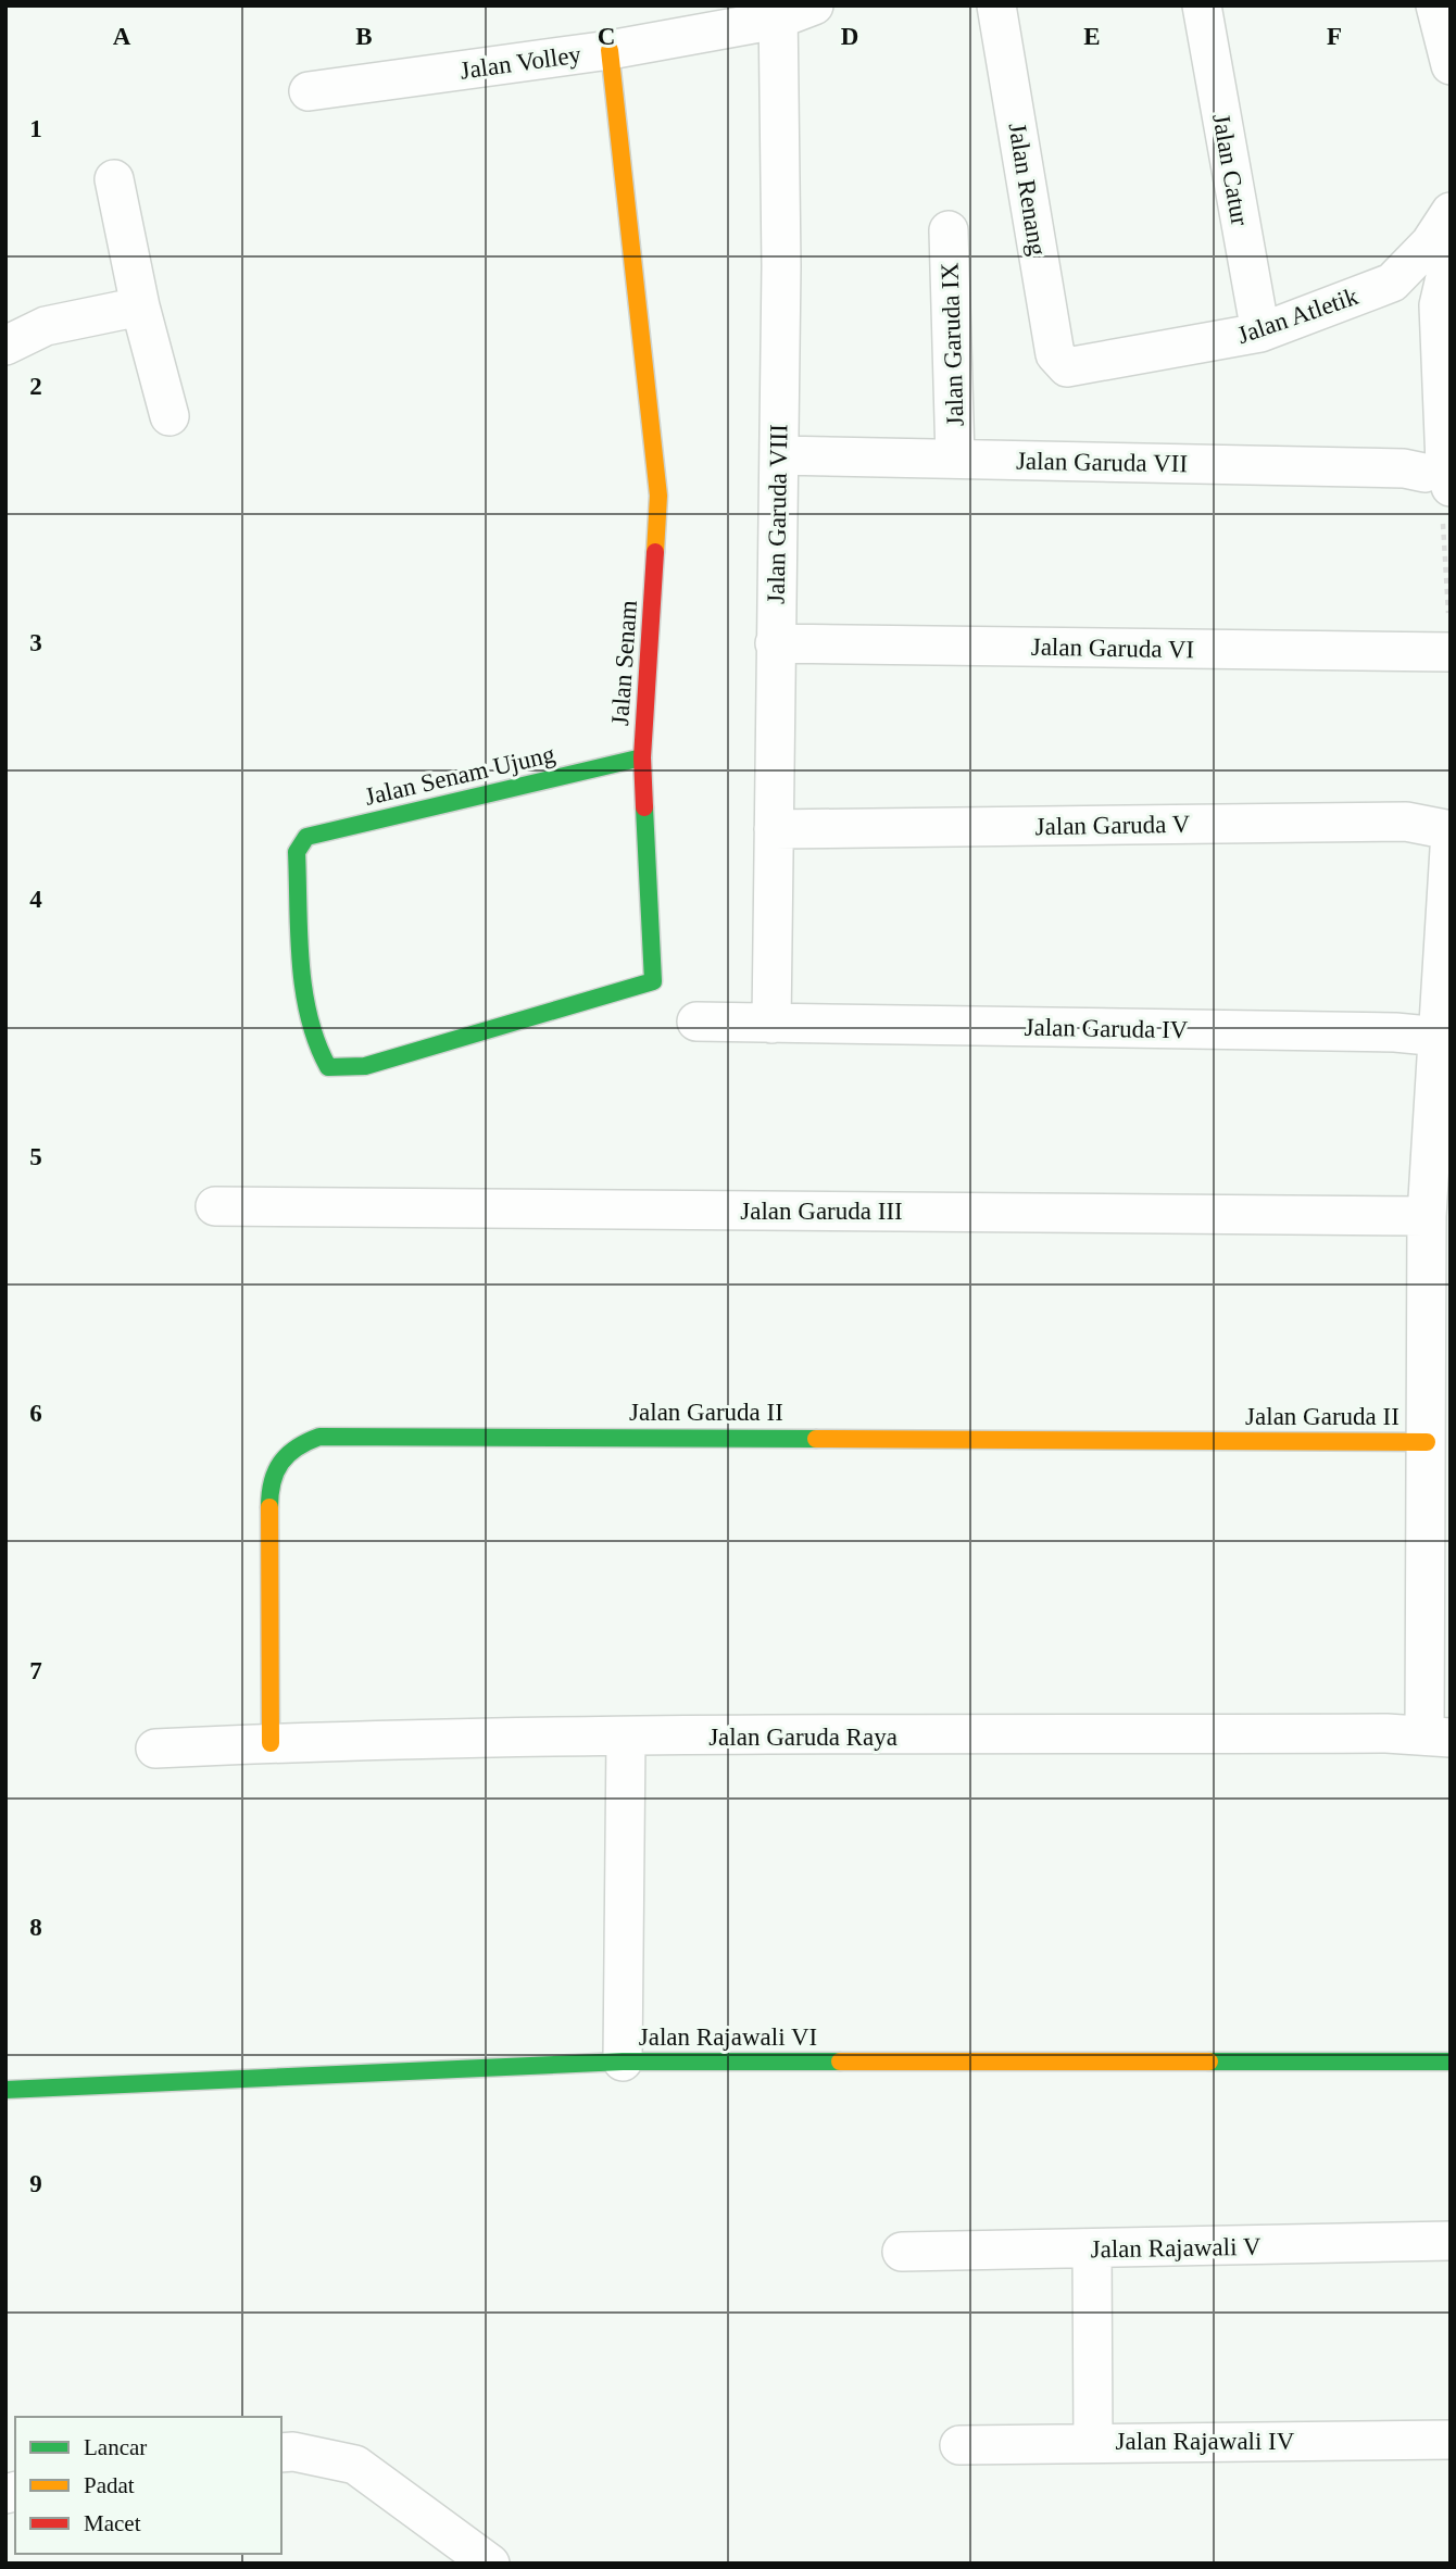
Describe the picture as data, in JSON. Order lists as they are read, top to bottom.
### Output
{
  "streets": {
    "street": [
      "Jalan Volley",
      "Jalan Catur",
      "Jalan Renang",
      "Jalan Atletik",
      "Jalan Garuda IX",
      "Jalan Garuda VII",
      "Jalan Garuda VIII",
      "Jalan Garuda VI",
      "Jalan Senam",
      "Jalan Senam Ujung",
      "Jalan Garuda V",
      "Jalan Garuda IV",
      "Jalan Garuda III",
      "Jalan Garuda II",
      "Jalan Garuda Raya",
      "Jalan Rajawali VI",
      "Jalan Rajawali V",
      "Jalan Rajawali IV"
    ]
  },
  "crossings": [
    ["Jalan Volley", "Jalan Garuda VIII"],
    ["Jalan Volley", "Jalan Senam"],
    ["Jalan Catur", "Jalan Atletik"],
    ["Jalan Renang", "Jalan Atletik"],
    ["Jalan Garuda IX", "Jalan Garuda VII"],
    ["Jalan Garuda VII", "Jalan Garuda VIII"],
    ["Jalan Garuda VIII", "Jalan Garuda VI"],
    ["Jalan Garuda VIII", "Jalan Garuda V"],
    ["Jalan Garuda VIII", "Jalan Garuda IV"],
    ["Jalan Senam", "Jalan Senam Ujung"],
    ["Jalan Garuda II", "Jalan Garuda Raya"]
  ],
  "legend": ["Lancar", "Padat", "Macet"],
  "grid": {
    "columns": [
      "A",
      "B",
      "C",
      "D",
      "E",
      "F"
    ],
    "rows": [
      "1",
      "2",
      "3",
      "4",
      "5",
      "6",
      "7",
      "8",
      "9"
    ]
  }
}
